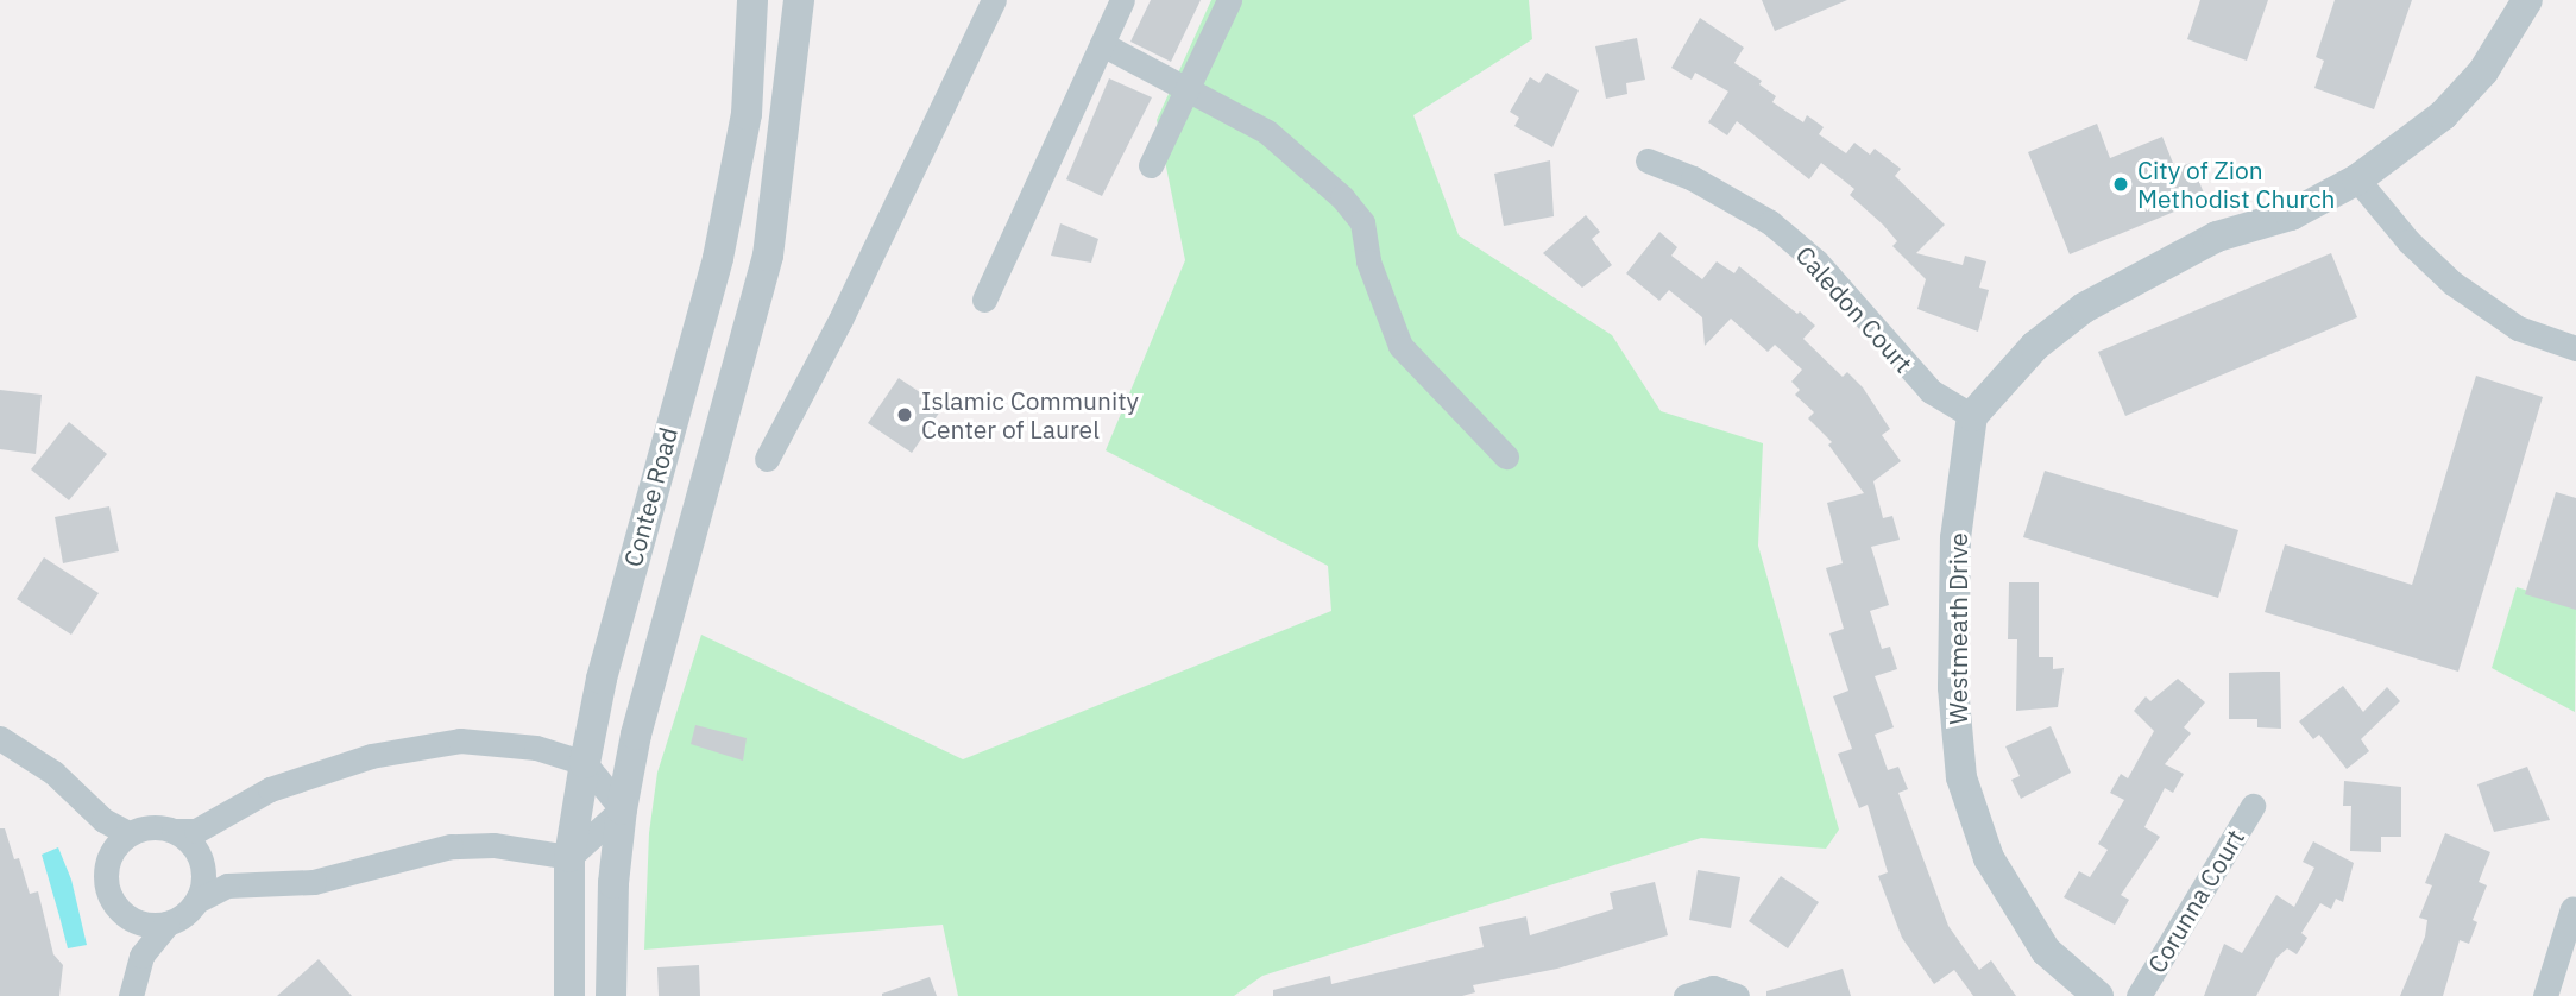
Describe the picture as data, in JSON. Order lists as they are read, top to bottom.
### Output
{
  "streets": {
    "street": [
      "Caledon Court",
      "Contee Road",
      "Westmeath Drive",
      "Corunna Court"
    ]
  },
  "crossings": [
    ["Caledon Court", "Westmeath Drive"]
  ],
  "places": ["City of Zion Methodist Church", "Islamic Community Center of Laurel"]
}
